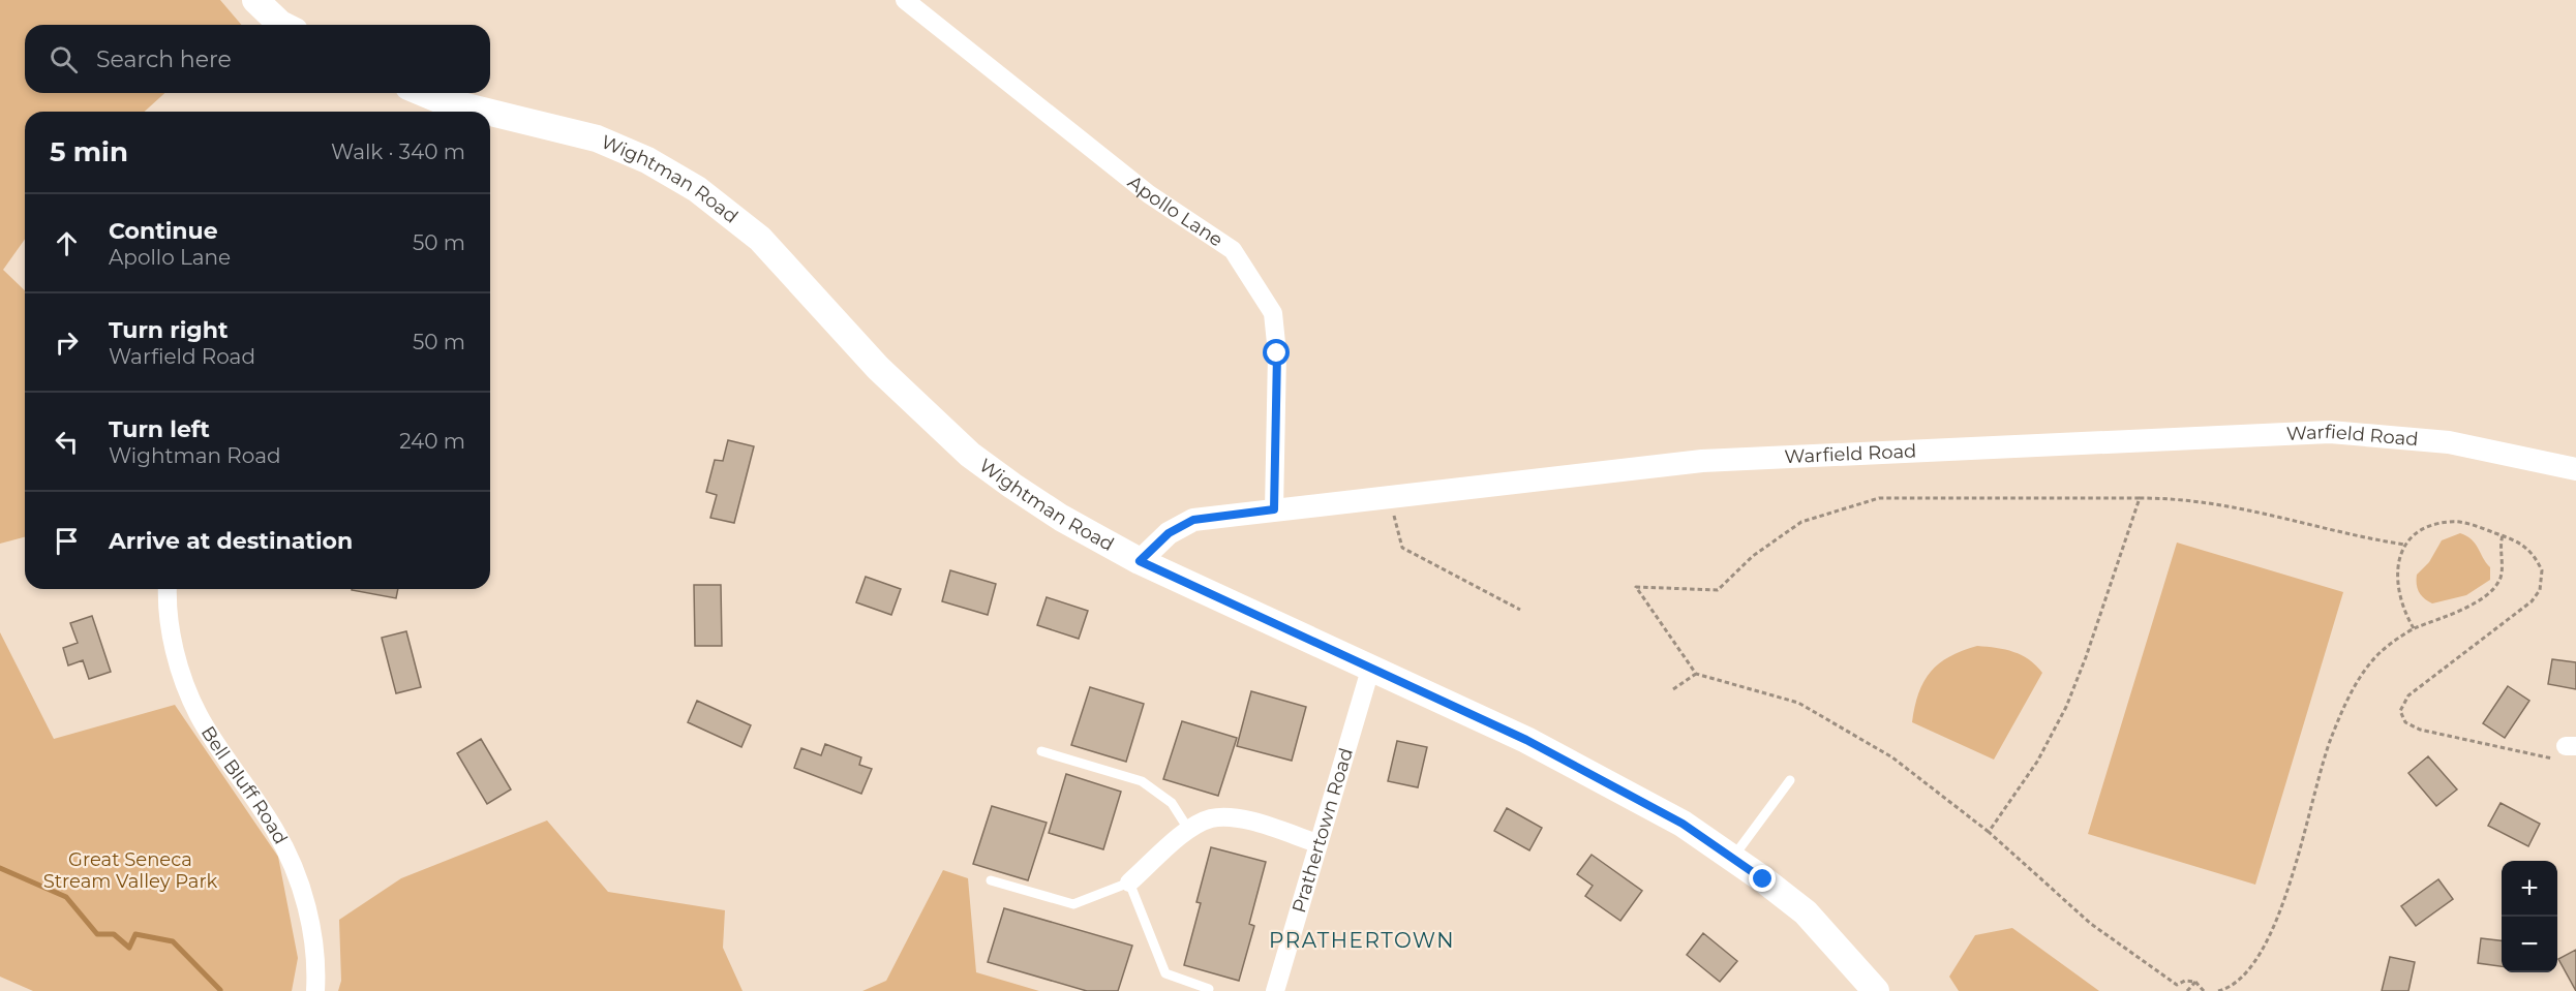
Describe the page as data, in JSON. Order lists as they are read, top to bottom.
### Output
{
  "streets": {
    "main road": ["Wightman Road"],
    "street": [
      "Apollo Lane",
      "Warfield Road",
      "Bell Bluff Road",
      "Prathertown Road"
    ]
  },
  "crossings": [
    ["Wightman Road", "Warfield Road"],
    ["Wightman Road", "Prathertown Road"],
    ["Apollo Lane", "Warfield Road"]
  ],
  "districts": ["PRATHERTOWN"],
  "parks": ["Great Seneca Stream Valley Park"],
  "page": {
    "search": "Search here",
    "heading": ["5 min", "Walk · 340 m"],
    "list": [
      ["Continue", "Apollo Lane", "50 m"],
      ["Turn right", "Warfield Road", "50 m"],
      ["Turn left", "Wightman Road", "240 m"],
      "Arrive at destination"
    ],
    "map_buttons": ["+", "−"]
  }
}
